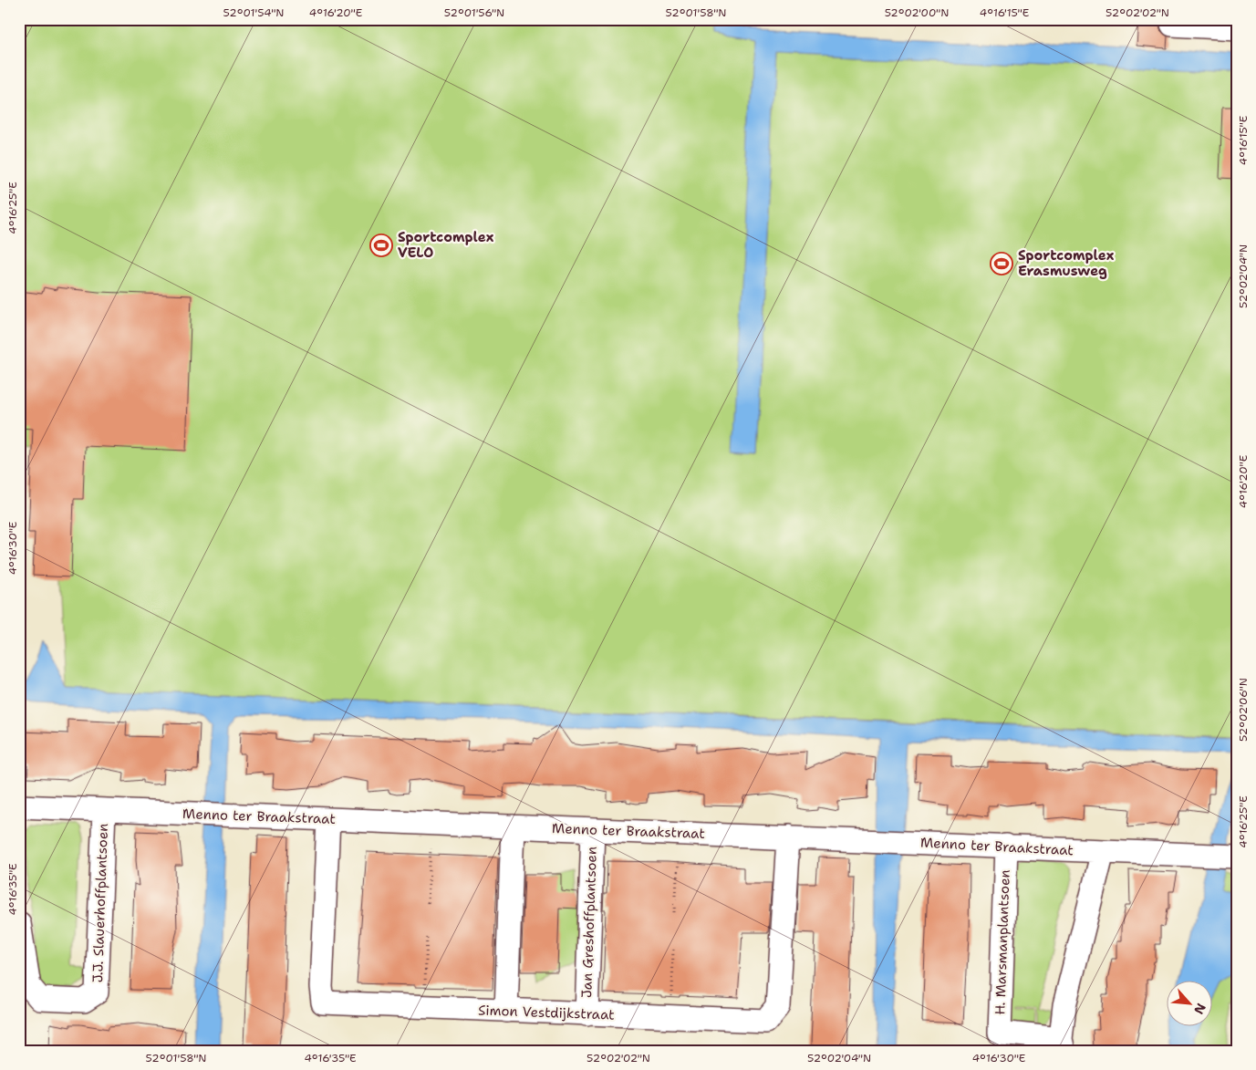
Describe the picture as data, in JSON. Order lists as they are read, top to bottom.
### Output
{
  "streets": {
    "street": [
      "Menno ter Braakstraat",
      "J.J. Slauerhoffplantsoen",
      "Jan Greshoffplantsoen",
      "H. Marsmanplantsoen",
      "Simon Vestdijkstraat"
    ]
  },
  "crossings": [
    ["Menno ter Braakstraat", "J.J. Slauerhoffplantsoen"],
    ["Menno ter Braakstraat", "Jan Greshoffplantsoen"],
    ["Menno ter Braakstraat", "H. Marsmanplantsoen"],
    ["Menno ter Braakstraat", "Simon Vestdijkstraat"],
    ["Jan Greshoffplantsoen", "Simon Vestdijkstraat"]
  ],
  "places": {
    "sports": ["Sportcomplex VELO", "Sportcomplex Erasmusweg"]
  },
  "north": "bottom right",
  "coordinates": [
    "52°01'54\"N",
    "4°16'20\"E",
    "52°01'56\"N",
    "52°01'58\"N",
    "52°02'00\"N",
    "4°16'15\"E",
    "52°02'02\"N",
    "4°16'25\"E",
    "52°02'04\"N",
    "4°16'30\"E",
    "52°02'06\"N",
    "4°16'35\"E"
  ]
}
